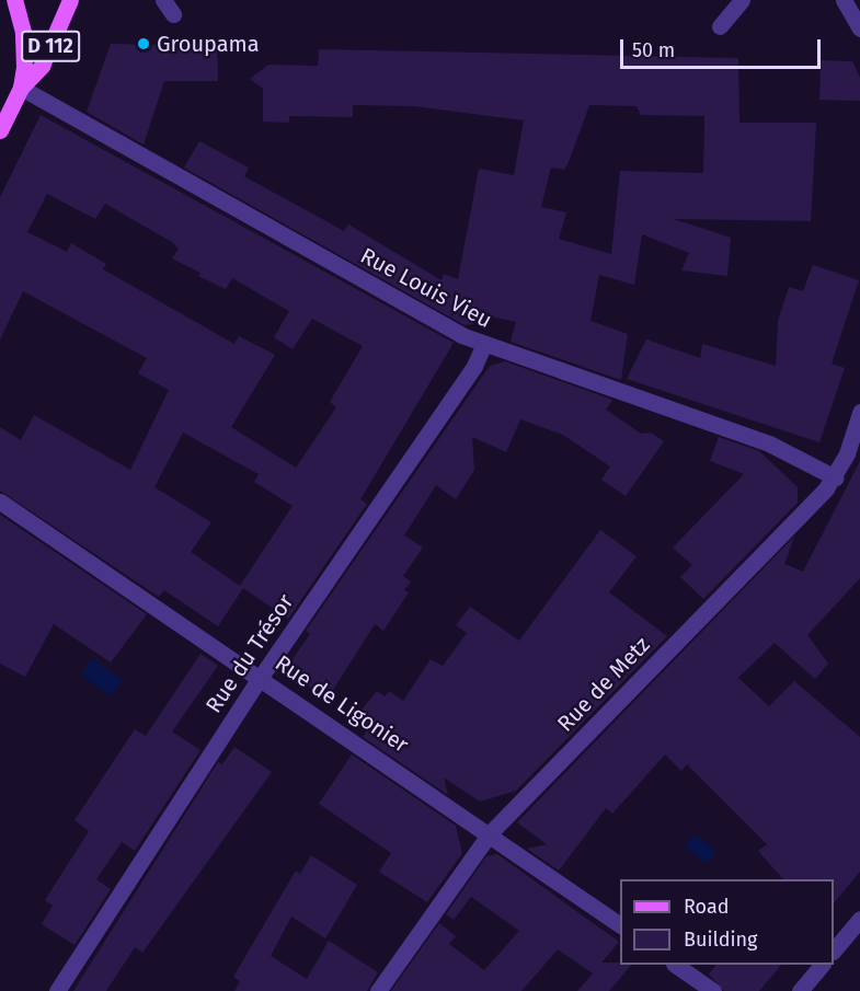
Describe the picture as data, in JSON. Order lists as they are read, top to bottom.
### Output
{
  "streets": {
    "main road": ["D 112"],
    "street": [
      "Rue Louis Vieu",
      "Rue du Trésor",
      "Rue de Metz",
      "Rue de Ligonier"
    ]
  },
  "crossings": [
    ["D 112", "Rue Louis Vieu"],
    ["Rue Louis Vieu", "Rue du Trésor"],
    ["Rue Louis Vieu", "Rue de Metz"],
    ["Rue du Trésor", "Rue de Ligonier"],
    ["Rue de Metz", "Rue de Ligonier"]
  ],
  "places": ["Groupama"],
  "legend": ["Road", "Building"],
  "scale_bar": "50 m"
}
